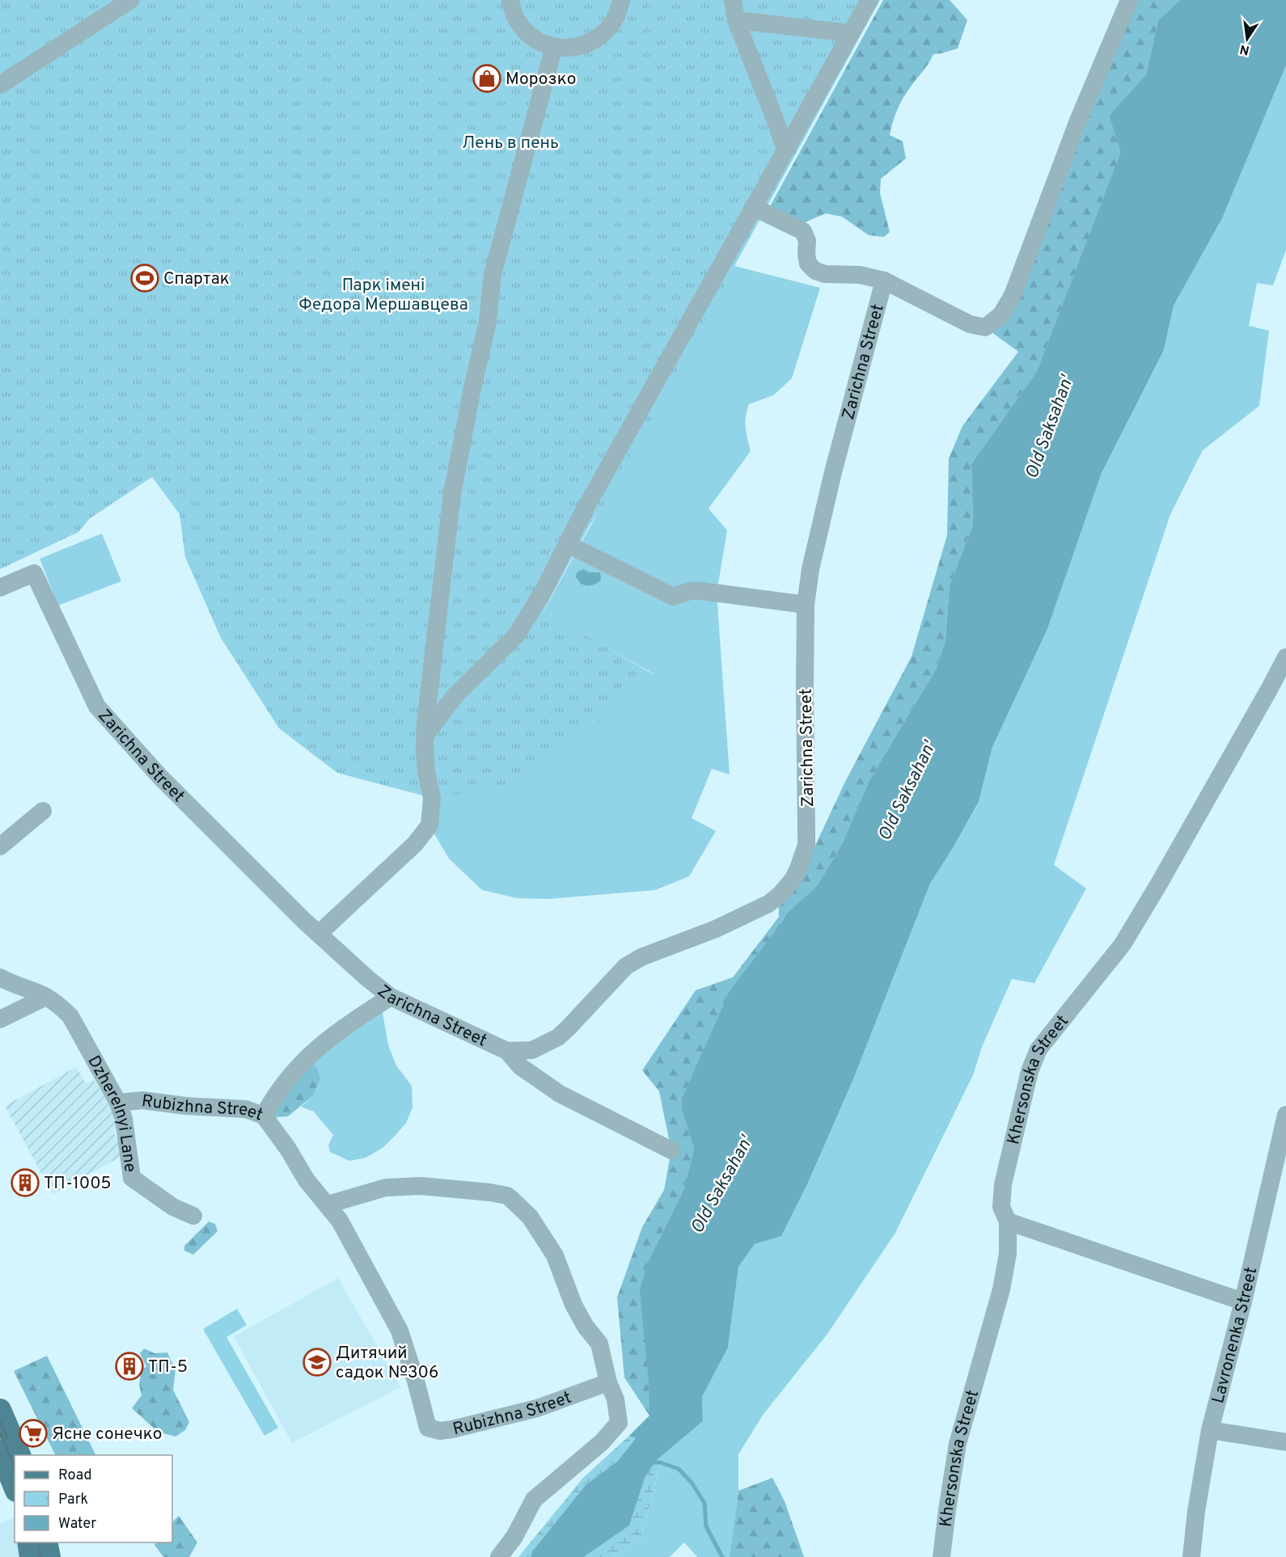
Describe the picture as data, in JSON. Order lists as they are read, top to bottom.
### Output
{
  "streets": {
    "street": [
      "Zarichna Street",
      "Khersonska Street",
      "Rubizhna Street",
      "Dzherelnyi Lane",
      "Lavronenka Street"
    ]
  },
  "crossings": [
    ["Rubizhna Street", "Dzherelnyi Lane"]
  ],
  "water": ["Old Saksahan'"],
  "parks": ["Лень в пень", "Парк імені Федора Мершавцева"],
  "places": {
    "shop": ["Морозко"],
    "sports": ["Спартак"],
    "building": ["ТП-1005", "ТП-5"],
    "school or university": ["Дитячий садок №306"],
    "supermarket": ["Ясне сонечко"]
  },
  "legend": ["Road", "Park", "Water"],
  "north": "bottom"
}
